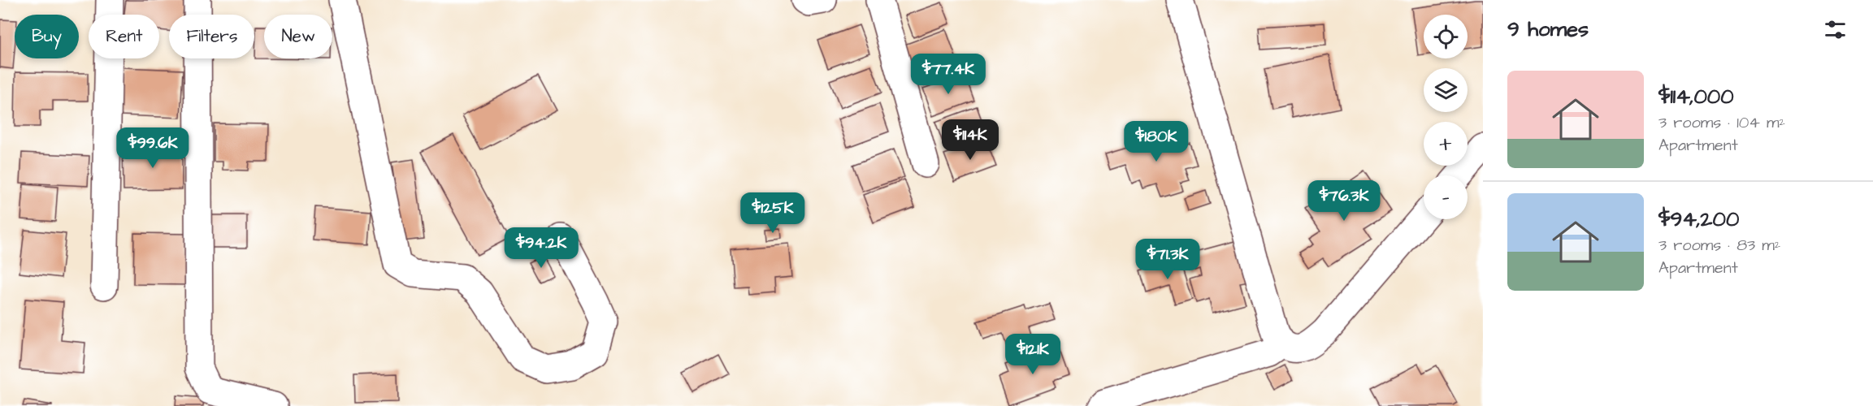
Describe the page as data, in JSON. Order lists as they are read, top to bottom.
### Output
{
  "page": {
    "heading": "9 homes",
    "map_buttons": ["+", "−"],
    "chip": [
      "Buy",
      "Rent",
      "Filters",
      "New"
    ],
    "price": [
      "$77.4K",
      "$114K",
      "$180K",
      "$99.6K",
      "$76.3K",
      "$125K",
      "$94.2K",
      "$71.3K",
      "$121K"
    ],
    "list": [
      {
        "name": "$114,000",
        "note": "3 rooms · 104 m² · Apartment"
      },
      {
        "name": "$94,200",
        "note": "3 rooms · 83 m² · Apartment"
      }
    ]
  }
}
